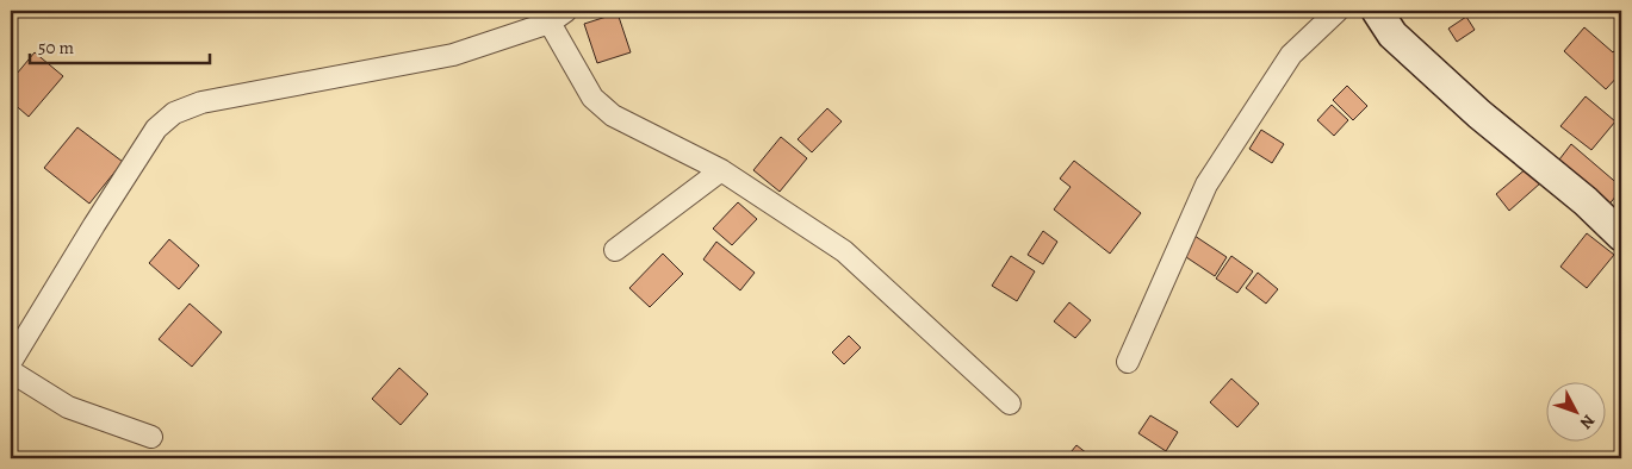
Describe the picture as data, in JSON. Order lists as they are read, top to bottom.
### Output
{
  "scale_bar": "50 m",
  "north": "bottom right"
}
